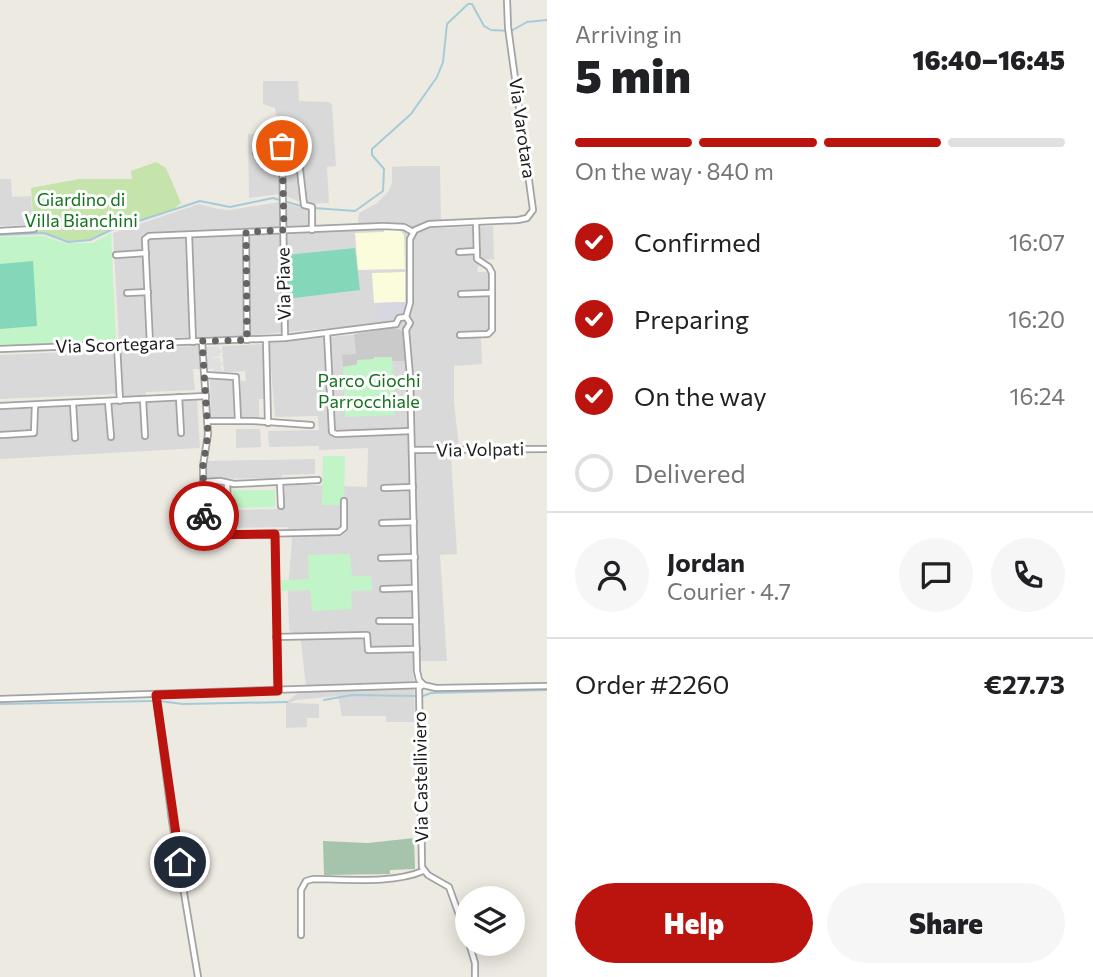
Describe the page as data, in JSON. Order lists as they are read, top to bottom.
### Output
{
  "streets": {
    "street": [
      "Via Varotara",
      "Via Piave",
      "Via Scortegara",
      "Via Volpati",
      "Via Castelliviero"
    ]
  },
  "crossings": [
    ["Via Piave", "Via Scortegara"]
  ],
  "parks": ["Giardino di Villa Bianchini", "Parco Giochi Parrocchiale"],
  "page": {
    "heading": ["5 min", "Arriving in", "16:40–16:45"],
    "panel": [
      "Jordan",
      "Courier · 4.7",
      "Order #2260",
      "€27.73"
    ],
    "bar": "On the way · 840 m",
    "list": [
      ["Confirmed", "16:07"],
      ["Preparing", "16:20"],
      ["On the way", "16:24"],
      "Delivered"
    ],
    "buttons": ["Help", "Share"]
  }
}
